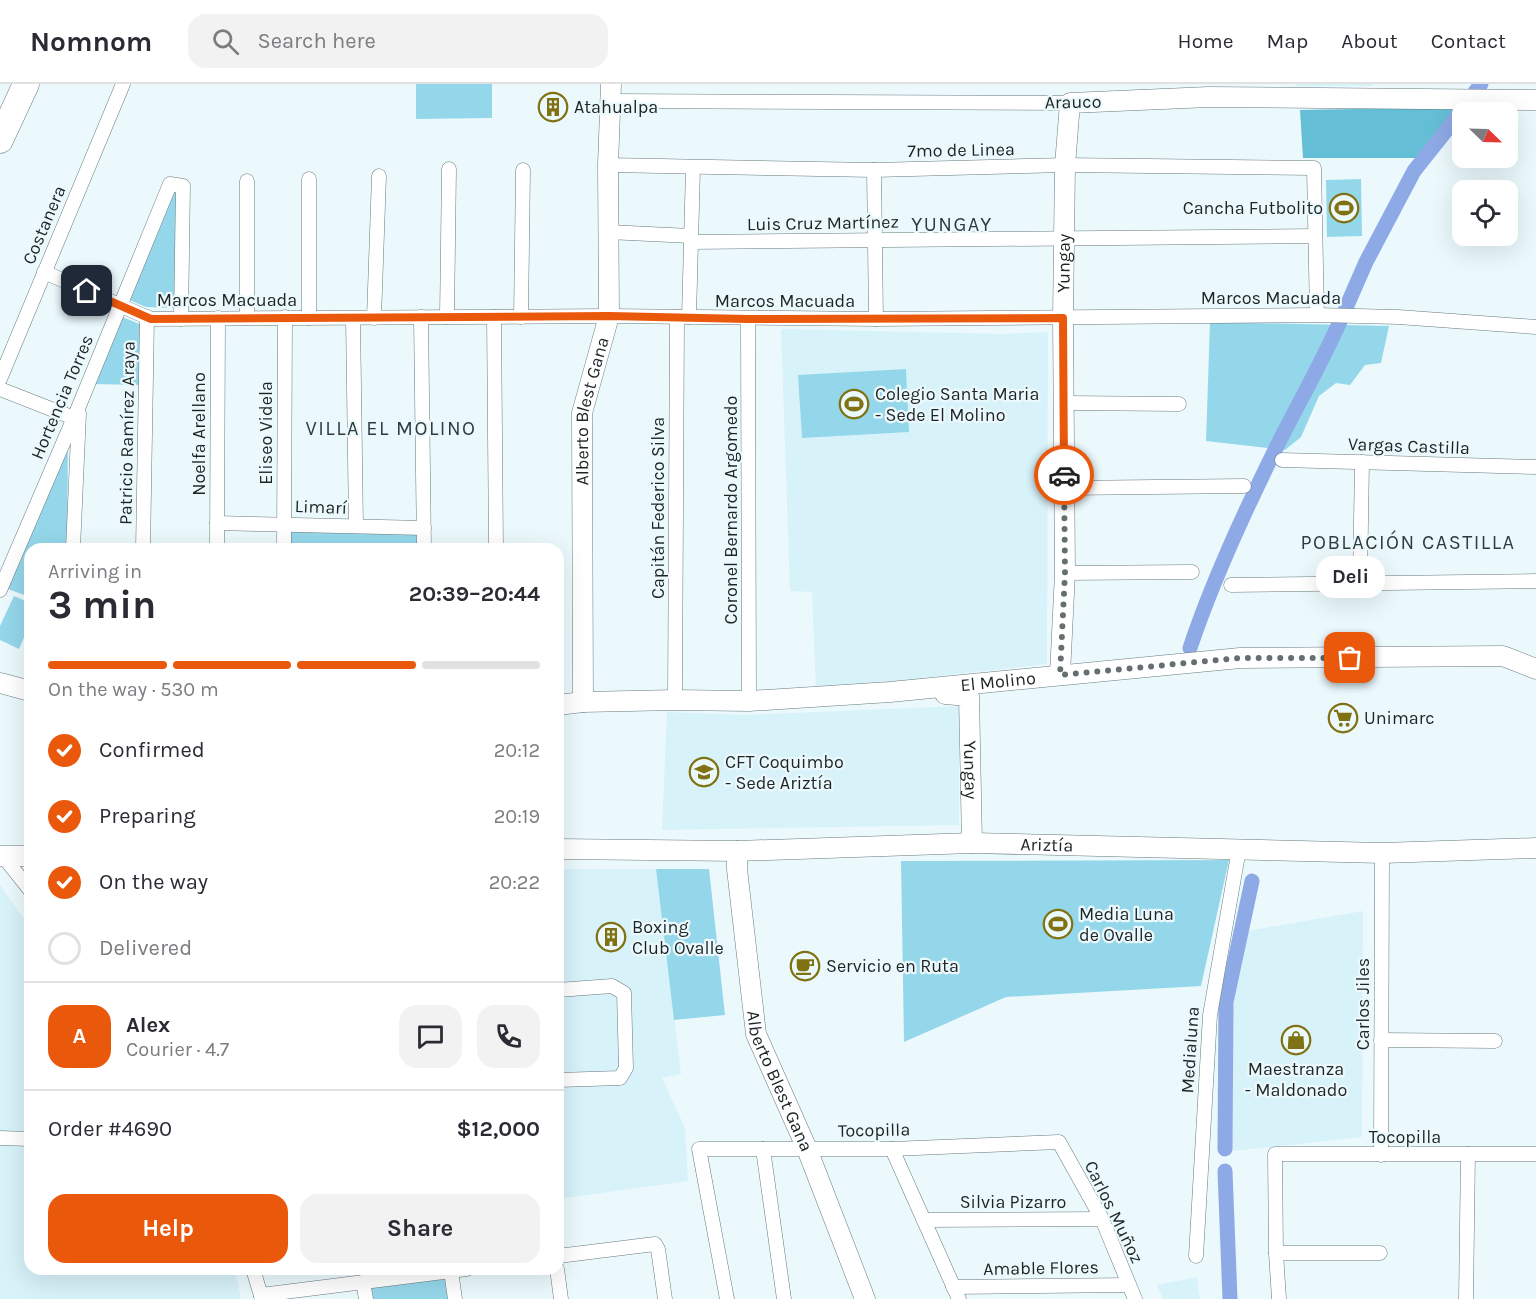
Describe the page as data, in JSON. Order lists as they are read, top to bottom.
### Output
{
  "streets": {
    "street": [
      "Arauco",
      "7mo de Linea",
      "Luis Cruz Martínez",
      "Costanera",
      "Yungay",
      "Marcos Macuada",
      "Hortencia Torres",
      "Alberto Blest Gana",
      "Patricio Ramírez Araya",
      "Eliseo Videla",
      "Noelfa Arellano",
      "Vargas Castilla",
      "Limarí",
      "Capitán Federico Silva",
      "Coronel Bernardo Argomedo",
      "El Molino",
      "Ariztía",
      "Carlos Jiles",
      "Medialuna",
      "Tocopilla",
      "Silvia Pizarro",
      "Carlos Muñoz",
      "Amable Flores"
    ]
  },
  "crossings": [
    ["Arauco", "Yungay"],
    ["Arauco", "Alberto Blest Gana"],
    ["7mo de Linea", "Luis Cruz Martínez"],
    ["7mo de Linea", "Yungay"],
    ["7mo de Linea", "Alberto Blest Gana"],
    ["7mo de Linea", "Capitán Federico Silva"],
    ["Luis Cruz Martínez", "Yungay"],
    ["Luis Cruz Martínez", "Alberto Blest Gana"],
    ["Luis Cruz Martínez", "Capitán Federico Silva"],
    ["Costanera", "Marcos Macuada"],
    ["Yungay", "Marcos Macuada"],
    ["Yungay", "El Molino"],
    ["Yungay", "Ariztía"],
    ["Marcos Macuada", "Hortencia Torres"],
    ["Marcos Macuada", "Alberto Blest Gana"],
    ["Marcos Macuada", "Patricio Ramírez Araya"],
    ["Marcos Macuada", "Eliseo Videla"],
    ["Marcos Macuada", "Noelfa Arellano"],
    ["Marcos Macuada", "Capitán Federico Silva"],
    ["Marcos Macuada", "Coronel Bernardo Argomedo"],
    ["Alberto Blest Gana", "El Molino"],
    ["Alberto Blest Gana", "Ariztía"],
    ["Alberto Blest Gana", "Tocopilla"],
    ["Eliseo Videla", "Limarí"],
    ["Noelfa Arellano", "Limarí"],
    ["Capitán Federico Silva", "El Molino"],
    ["Coronel Bernardo Argomedo", "El Molino"],
    ["Ariztía", "Carlos Jiles"],
    ["Ariztía", "Medialuna"],
    ["Carlos Jiles", "Tocopilla"],
    ["Tocopilla", "Carlos Muñoz"],
    ["Silvia Pizarro", "Carlos Muñoz"],
    ["Carlos Muñoz", "Amable Flores"]
  ],
  "districts": ["YUNGAY", "VILLA EL MOLINO", "POBLACIÓN CASTILLA"],
  "places": {
    "building": ["Atahualpa", "Boxing Club Ovalle"],
    "sports": ["Cancha Futbolito", "Colegio Santa Maria - Sede El Molino", "Media Luna de Ovalle"],
    "other": ["Deli"],
    "supermarket": ["Unimarc"],
    "school or university": ["CFT Coquimbo - Sede Ariztía"],
    "cafe": ["Servicio en Ruta"],
    "shop": ["Maestranza - Maldonado"]
  },
  "north": "bottom right",
  "page": {
    "header": "Nomnom",
    "search": "Search here",
    "nav": [
      "Home",
      "Map",
      "About",
      "Contact"
    ],
    "heading": ["3 min", "Arriving in", "20:39–20:44"],
    "panel": [
      "Alex",
      "Courier · 4.7",
      "Order #4690",
      "$12,000"
    ],
    "bubble": "Deli",
    "bar": "On the way · 530 m",
    "list": [
      ["Confirmed", "20:12"],
      ["Preparing", "20:19"],
      ["On the way", "20:22"],
      "Delivered"
    ],
    "round": "A",
    "buttons": ["Help", "Share"]
  }
}
